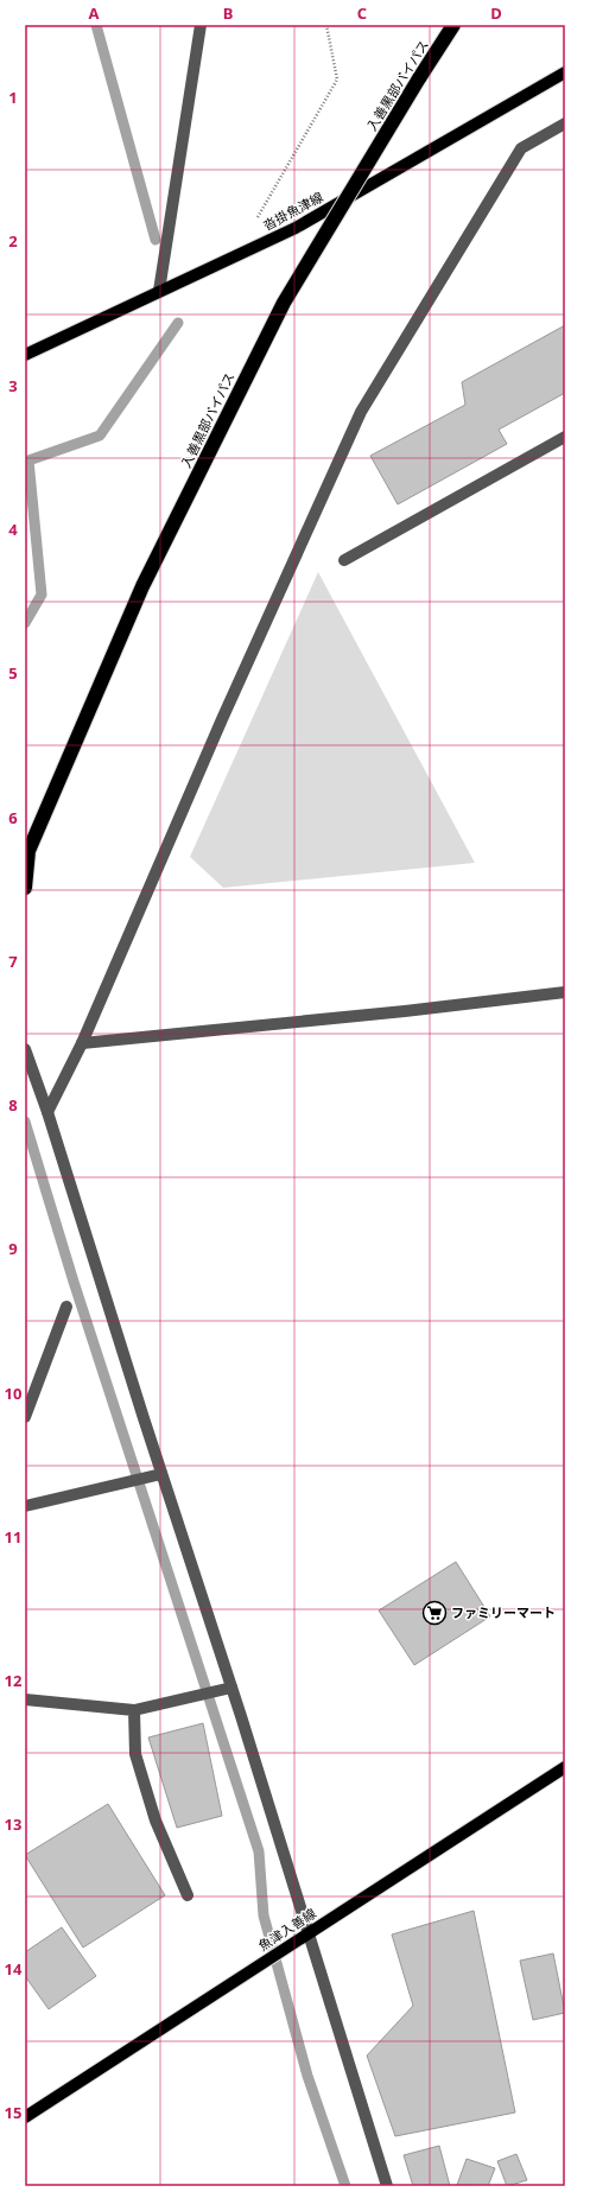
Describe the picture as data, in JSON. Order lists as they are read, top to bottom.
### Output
{
  "streets": {
    "highway": ["入善黒部バイパス"],
    "main road": ["沓掛魚津線", "魚津入善線"]
  },
  "places": {
    "supermarket": ["ファミリーマート"]
  },
  "grid": {
    "columns": [
      "A",
      "B",
      "C",
      "D"
    ],
    "rows": [
      "1",
      "2",
      "3",
      "4",
      "5",
      "6",
      "7",
      "8",
      "9",
      "10",
      "11",
      "12",
      "13",
      "14",
      "15"
    ]
  }
}
